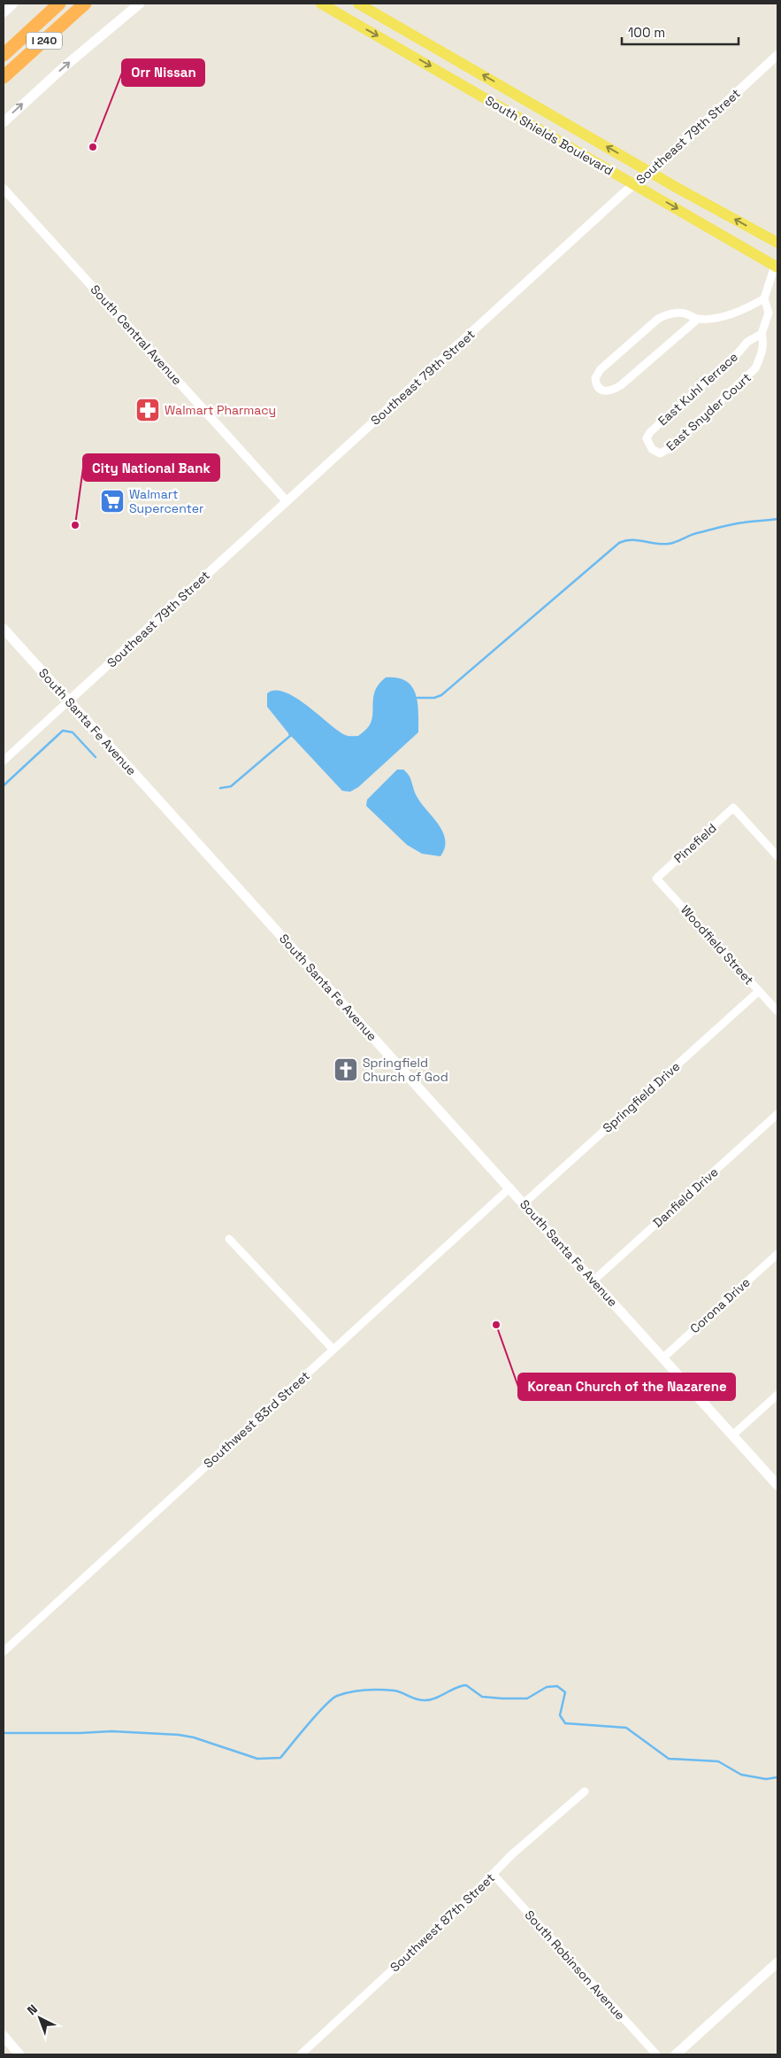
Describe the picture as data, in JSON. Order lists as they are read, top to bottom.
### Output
{
  "streets": {
    "highway": ["I 240"],
    "main road": ["South Shields Boulevard", "South Santa Fe Avenue"],
    "street": [
      "Southeast 79th Street",
      "South Central Avenue",
      "East Kuhl Terrace",
      "East Snyder Court",
      "Pinefield",
      "Woodfield Street",
      "Springfield Drive",
      "Danfield Drive",
      "Corona Drive",
      "Southwest 83rd Street",
      "Southwest 87th Street",
      "South Robinson Avenue"
    ]
  },
  "crossings": [
    ["South Shields Boulevard", "Southeast 79th Street"],
    ["Southeast 79th Street", "South Central Avenue"],
    ["Southeast 79th Street", "South Santa Fe Avenue"],
    ["East Kuhl Terrace", "East Snyder Court"],
    ["South Santa Fe Avenue", "Springfield Drive"],
    ["South Santa Fe Avenue", "Danfield Drive"],
    ["South Santa Fe Avenue", "Corona Drive"],
    ["South Santa Fe Avenue", "Southwest 83rd Street"],
    ["Pinefield", "Woodfield Street"],
    ["Woodfield Street", "Springfield Drive"],
    ["Southwest 87th Street", "South Robinson Avenue"]
  ],
  "places": {
    "other": ["Orr Nissan", "City National Bank", "Korean Church of the Nazarene"],
    "pharmacy": ["Walmart Pharmacy"],
    "supermarket": ["Walmart Supercenter"],
    "church": ["Springfield Church of God"]
  },
  "scale_bar": "100 m",
  "north": "top left"
}
